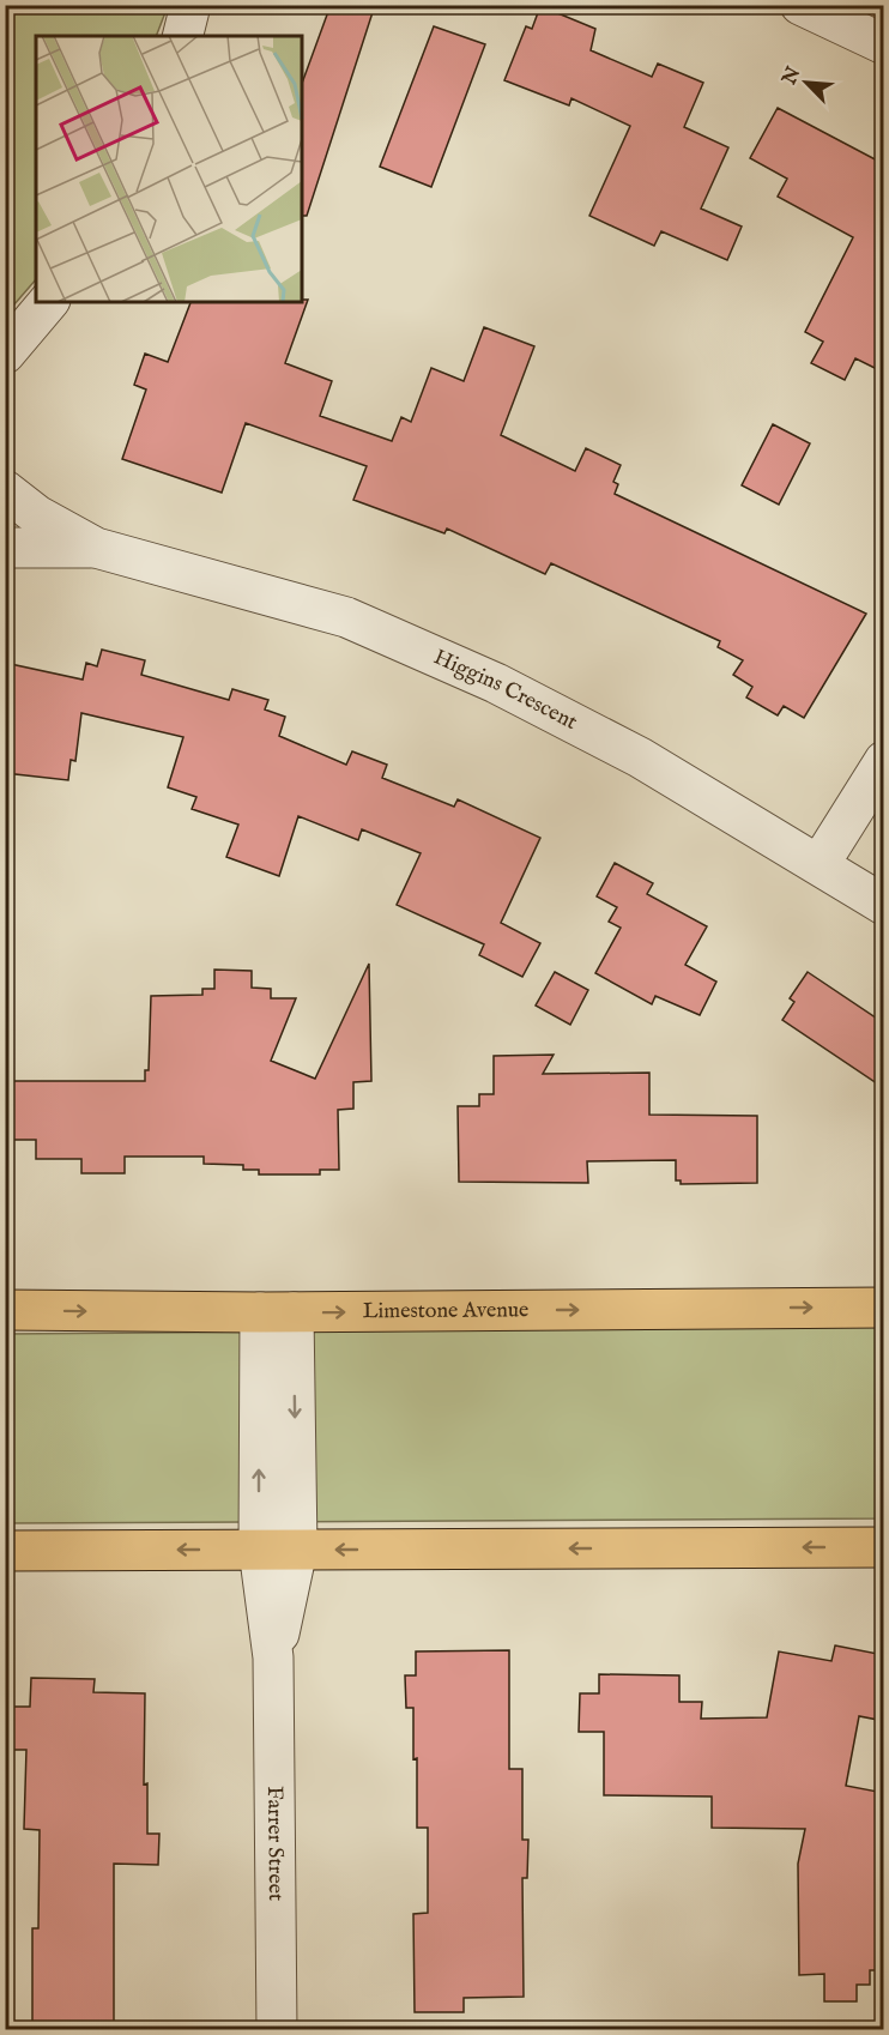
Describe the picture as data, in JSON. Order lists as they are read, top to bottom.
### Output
{
  "streets": {
    "main road": ["Limestone Avenue"],
    "street": ["Higgins Crescent", "Farrer Street"]
  },
  "crossings": [
    ["Limestone Avenue", "Farrer Street"]
  ],
  "north": "top left"
}
